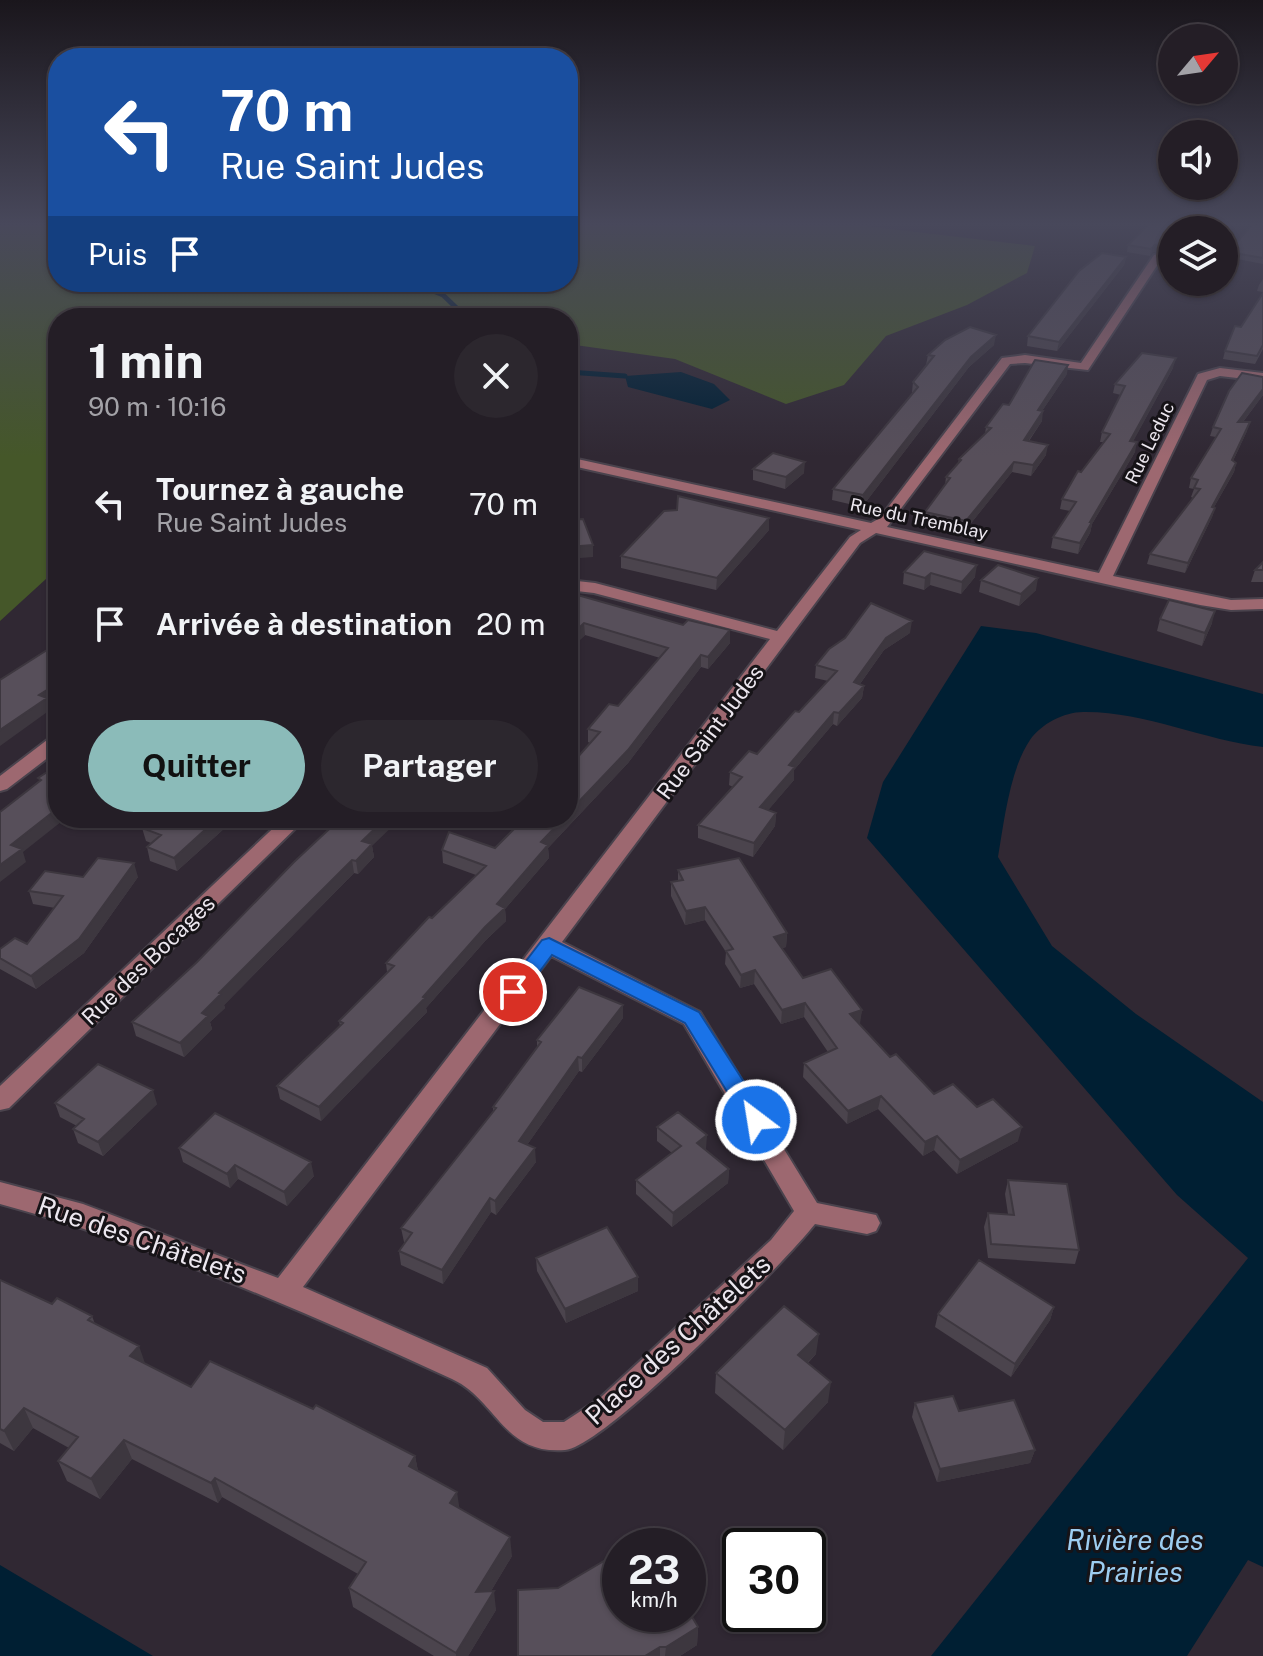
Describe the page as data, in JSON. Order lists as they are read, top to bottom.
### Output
{
  "streets": {
    "street": [
      "Rue Leduc",
      "Rue du Tremblay",
      "Rue Saint Judes",
      "Rue des Bocages",
      "Rue des Châtelets",
      "Place des Châtelets"
    ]
  },
  "crossings": [
    ["Rue Leduc", "Rue du Tremblay"],
    ["Rue du Tremblay", "Rue Saint Judes"],
    ["Rue Saint Judes", "Rue des Châtelets"],
    ["Rue Saint Judes", "Place des Châtelets"],
    ["Rue des Châtelets", "Place des Châtelets"]
  ],
  "water": ["Rivière des Prairies"],
  "north": "top right",
  "page": {
    "turn": ["70 m", "Rue Saint Judes"],
    "then": "Puis",
    "heading": ["1 min", "90 m · 10:16"],
    "list": [
      {
        "name": "Tournez à gauche",
        "note": "Rue Saint Judes",
        "value": "70 m"
      },
      {
        "name": "Arrivée à destination",
        "value": "20 m"
      }
    ],
    "buttons": ["Quitter", "Partager"],
    "speed": "23 km/h",
    "limit": "30"
  }
}
